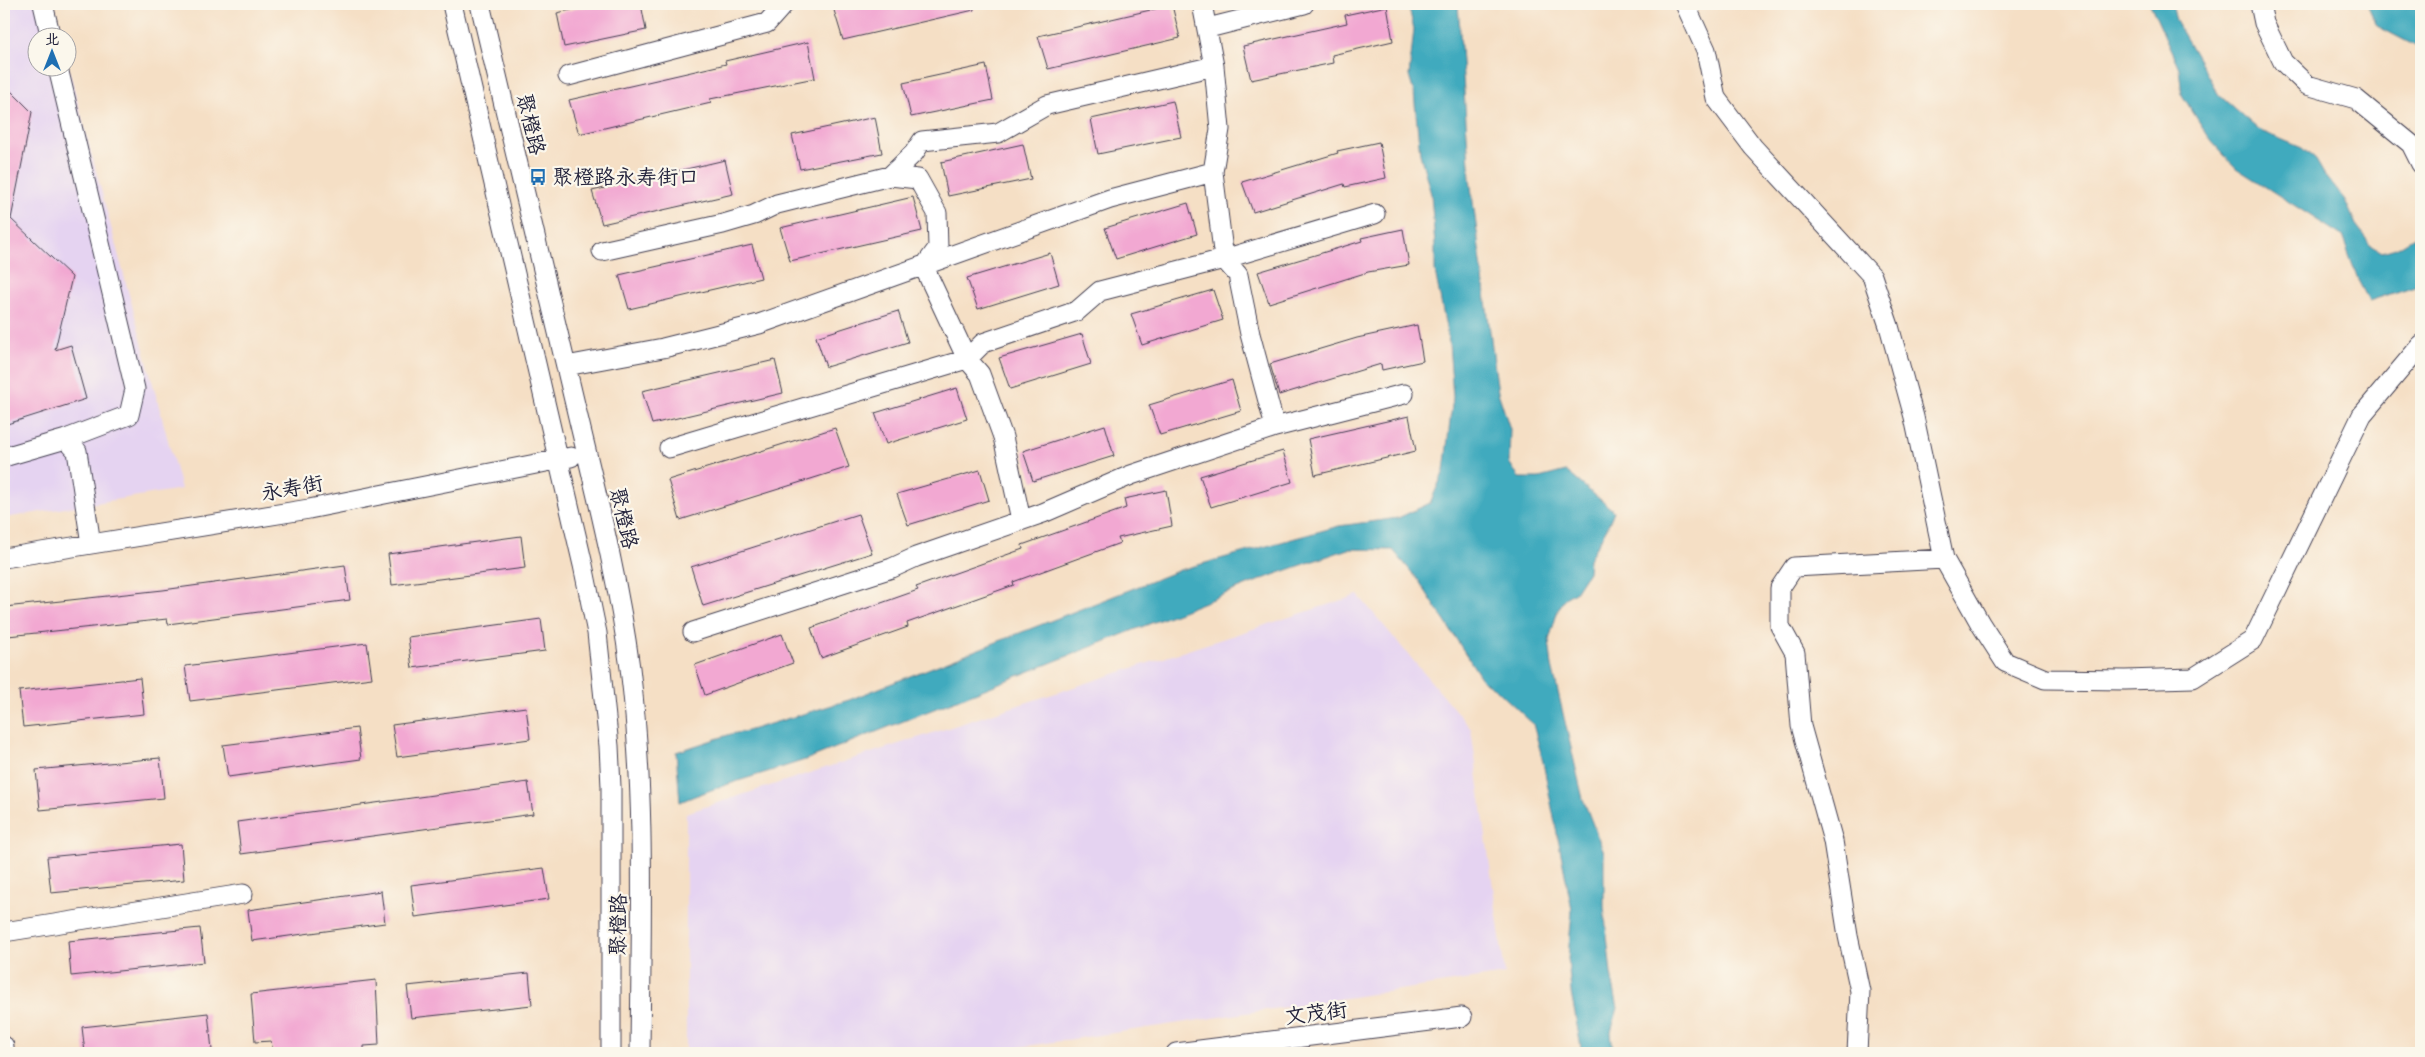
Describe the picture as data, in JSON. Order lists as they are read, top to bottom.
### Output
{
  "streets": {
    "street": ["聚橙路", "永寿街", "文茂街"]
  },
  "crossings": [
    ["聚橙路", "永寿街"]
  ],
  "places": {
    "bus stop": ["聚橙路永寿街口"]
  },
  "north": "top"
}
